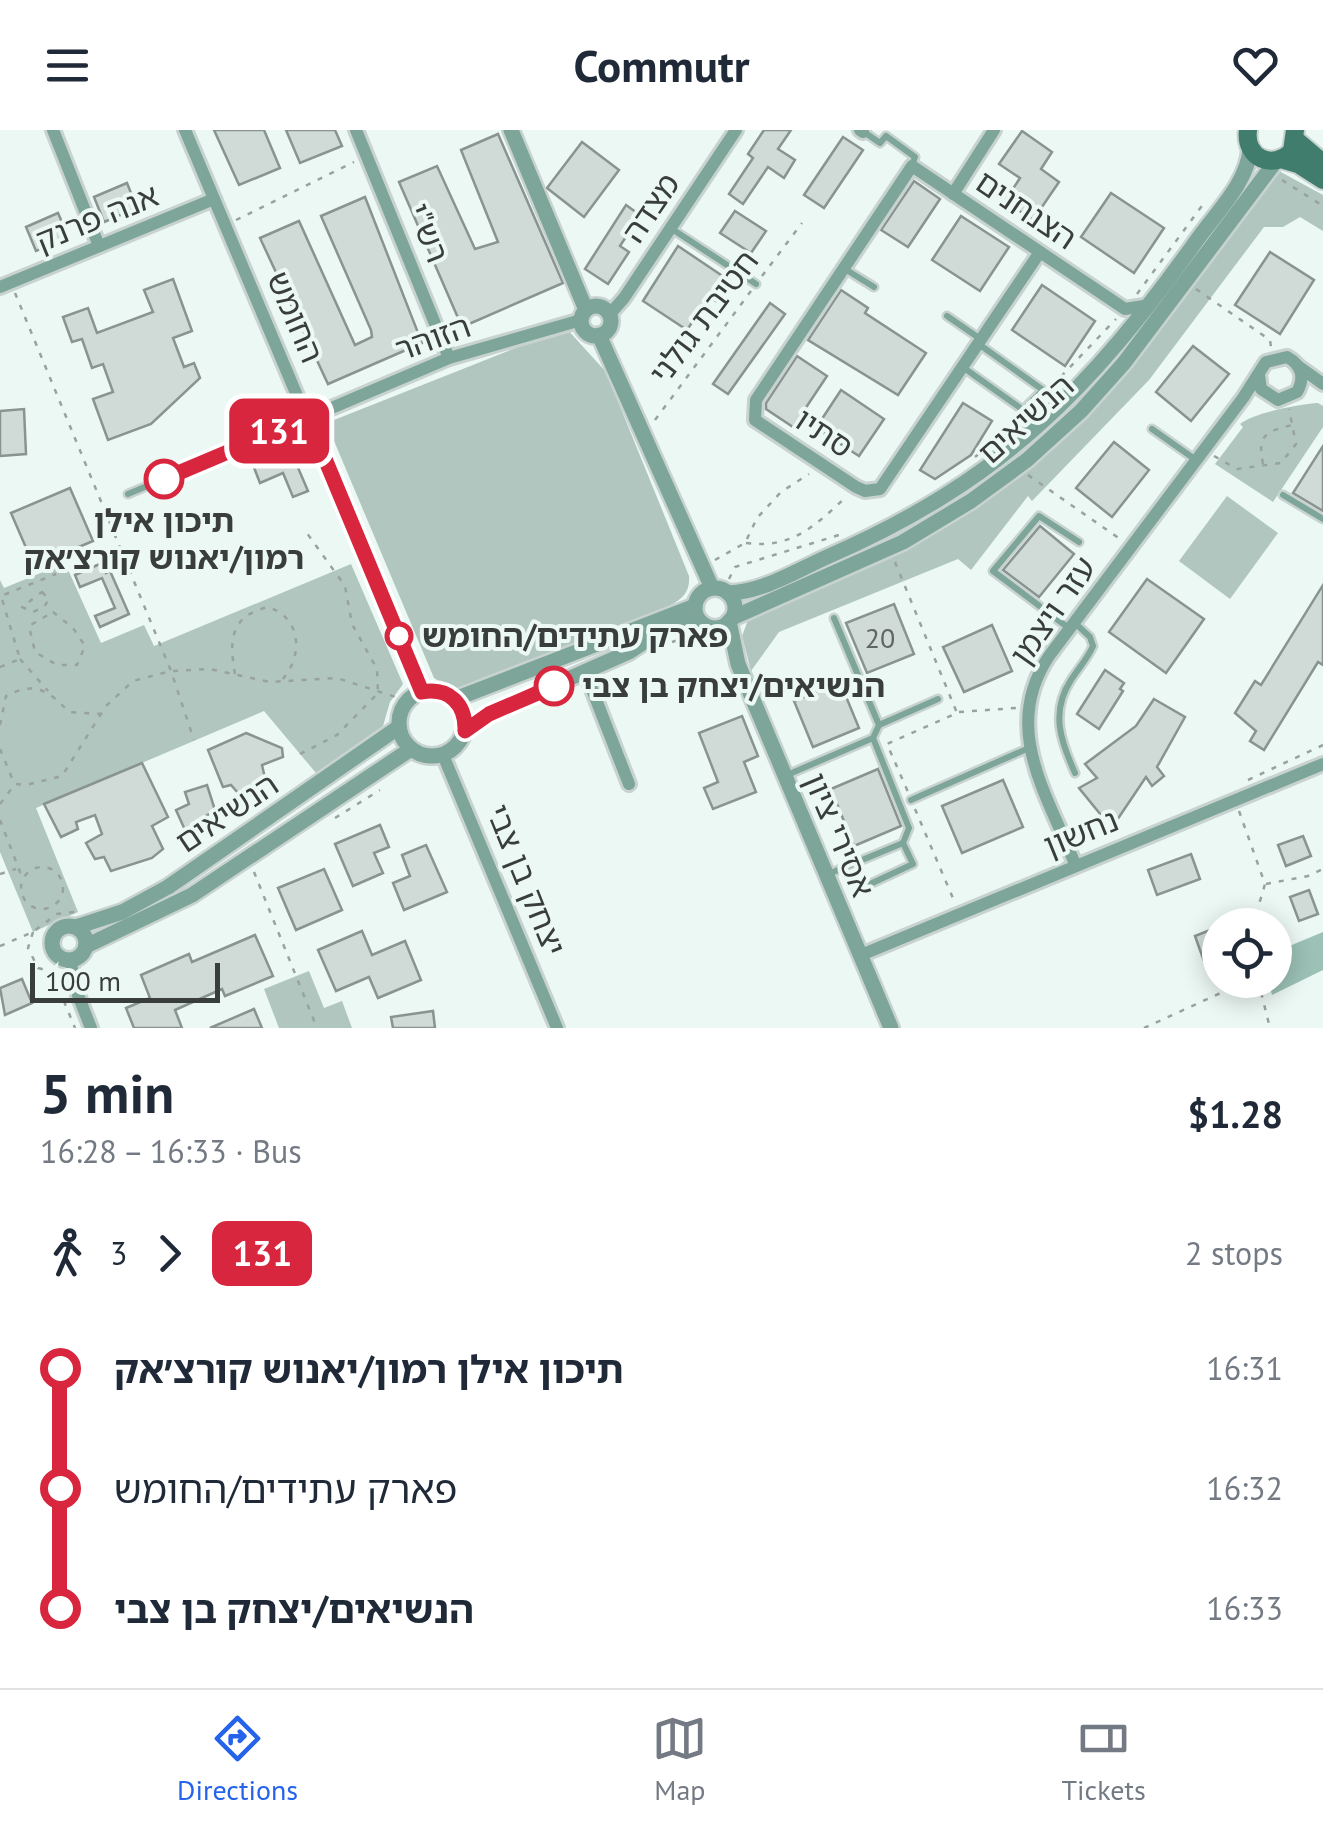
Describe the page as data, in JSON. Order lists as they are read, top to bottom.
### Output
{
  "streets": {
    "street": [
      "מצדה",
      "הצנחנים",
      "אנה פרנק",
      "רש\"י",
      "החומש",
      "הזוהר",
      "הנשיאים",
      "סתיו",
      "עזר ויצמן",
      "נחשון",
      "אסירי ציון",
      "יצחק בן צבי"
    ],
    "path": ["חטיבת גולני"]
  },
  "crossings": [
    ["מצדה", "הזוהר"],
    ["הצנחנים", "סתיו"],
    ["אנה פרנק", "החומש"],
    ["רש\"י", "הזוהר"],
    ["החומש", "הזוהר"],
    ["החומש", "הנשיאים"],
    ["החומש", "יצחק בן צבי"],
    ["הנשיאים", "אסירי ציון"],
    ["הנשיאים", "יצחק בן צבי"],
    ["עזר ויצמן", "נחשון"],
    ["נחשון", "אסירי ציון"]
  ],
  "places": ["תיכון אילן רמון/יאנוש קורצ׳אק", "פארק עתידים/החומש", "הנשיאים/יצחק בן צבי"],
  "lines": ["bus line 131"],
  "house_numbers": ["20"],
  "scale_bar": "100 m",
  "page": {
    "header": "Commutr",
    "on_map": "131",
    "scale": "100 m",
    "heading": ["5 min", "16:28 – 16:33 · Bus", "$1.28"],
    "legs": ["3", "131", "2 stops"],
    "list": [
      {
        "name": "תיכון אילן רמון/יאנוש קורצ׳אק",
        "value": "16:31"
      },
      {
        "name": "פארק עתידים/החומש",
        "value": "16:32"
      },
      {
        "name": "הנשיאים/יצחק בן צבי",
        "value": "16:33"
      }
    ],
    "tabs": ["Directions", "Map", "Tickets"]
  }
}
